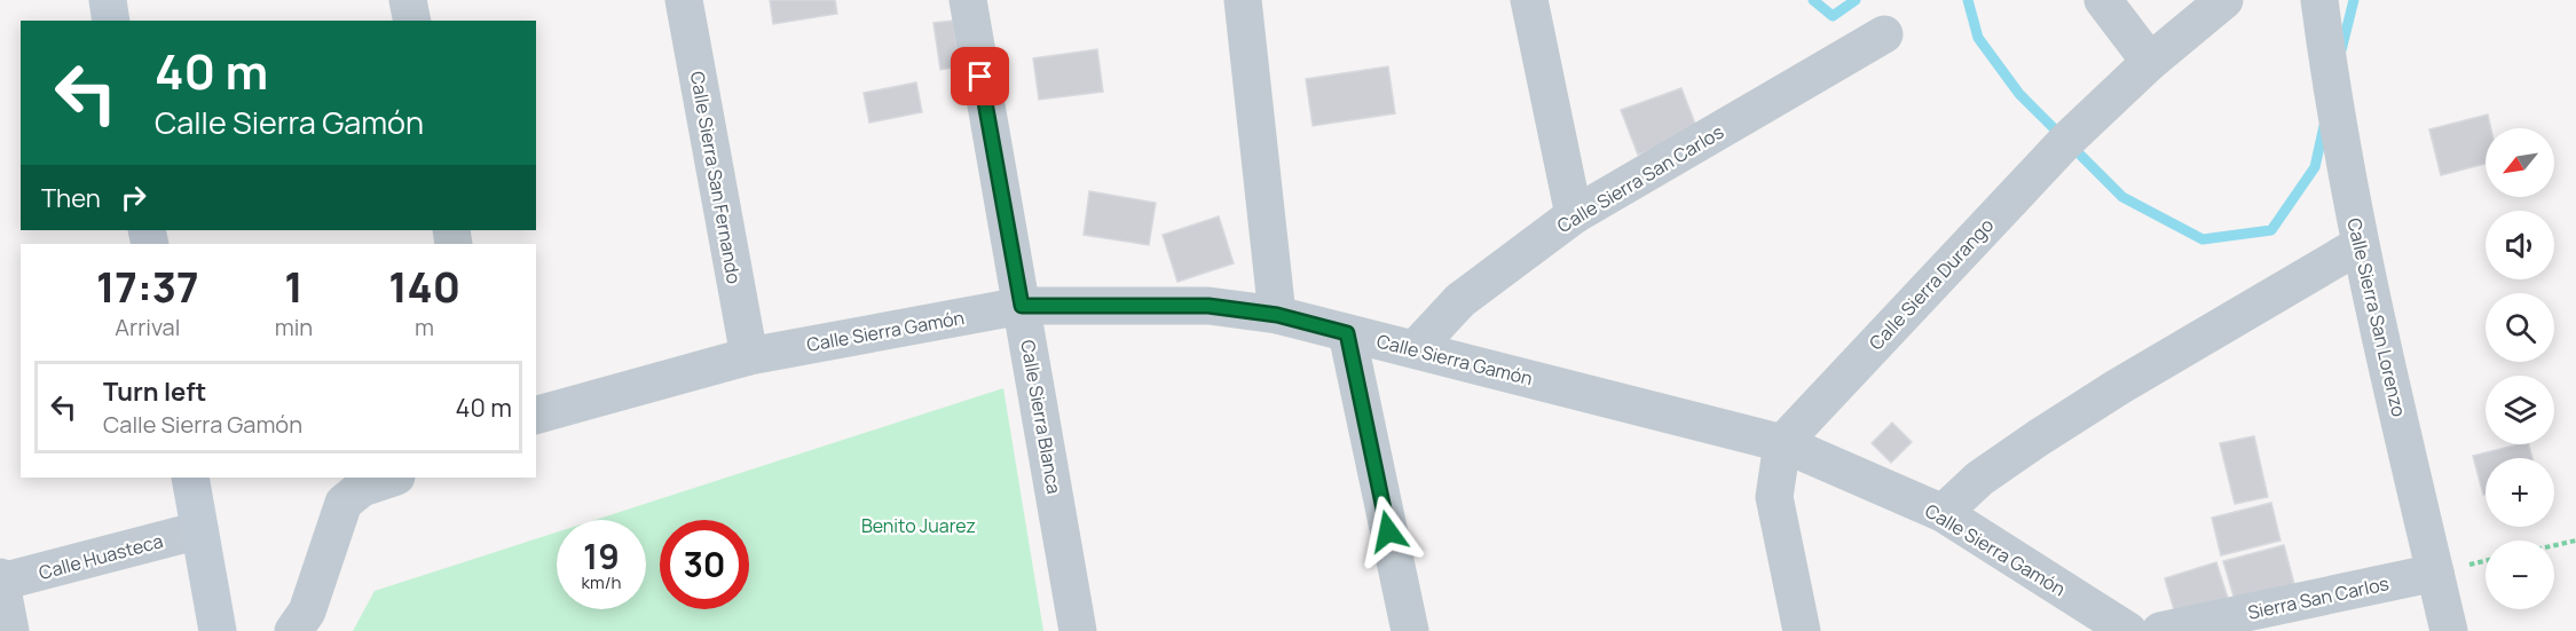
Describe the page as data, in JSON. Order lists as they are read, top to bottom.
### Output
{
  "streets": {
    "street": [
      "Calle Sierra San Fernando",
      "Calle Sierra San Carlos",
      "Calle Sierra Durango",
      "Calle Sierra San Lorenzo",
      "Calle Sierra Gamón",
      "Calle Sierra Blanca",
      "Calle Huasteca",
      "Sierra San Carlos"
    ]
  },
  "crossings": [
    ["Calle Sierra San Fernando", "Calle Sierra Gamón"],
    ["Calle Sierra San Carlos", "Calle Sierra Gamón"],
    ["Calle Sierra Durango", "Calle Sierra Gamón"],
    ["Calle Sierra San Lorenzo", "Sierra San Carlos"],
    ["Calle Sierra Gamón", "Calle Sierra Blanca"]
  ],
  "parks": ["Benito Juarez"],
  "north": "bottom left",
  "page": {
    "turn": ["40 m", "Calle Sierra Gamón"],
    "map_buttons": ["+", "−"],
    "then": "Then",
    "eta": [
      "17:37",
      "Arrival",
      "1",
      "min",
      "140",
      "m"
    ],
    "list": [
      {
        "name": "Turn left",
        "note": "Calle Sierra Gamón",
        "value": "40 m"
      }
    ],
    "speed": "19 km/h",
    "limit": "30"
  }
}
